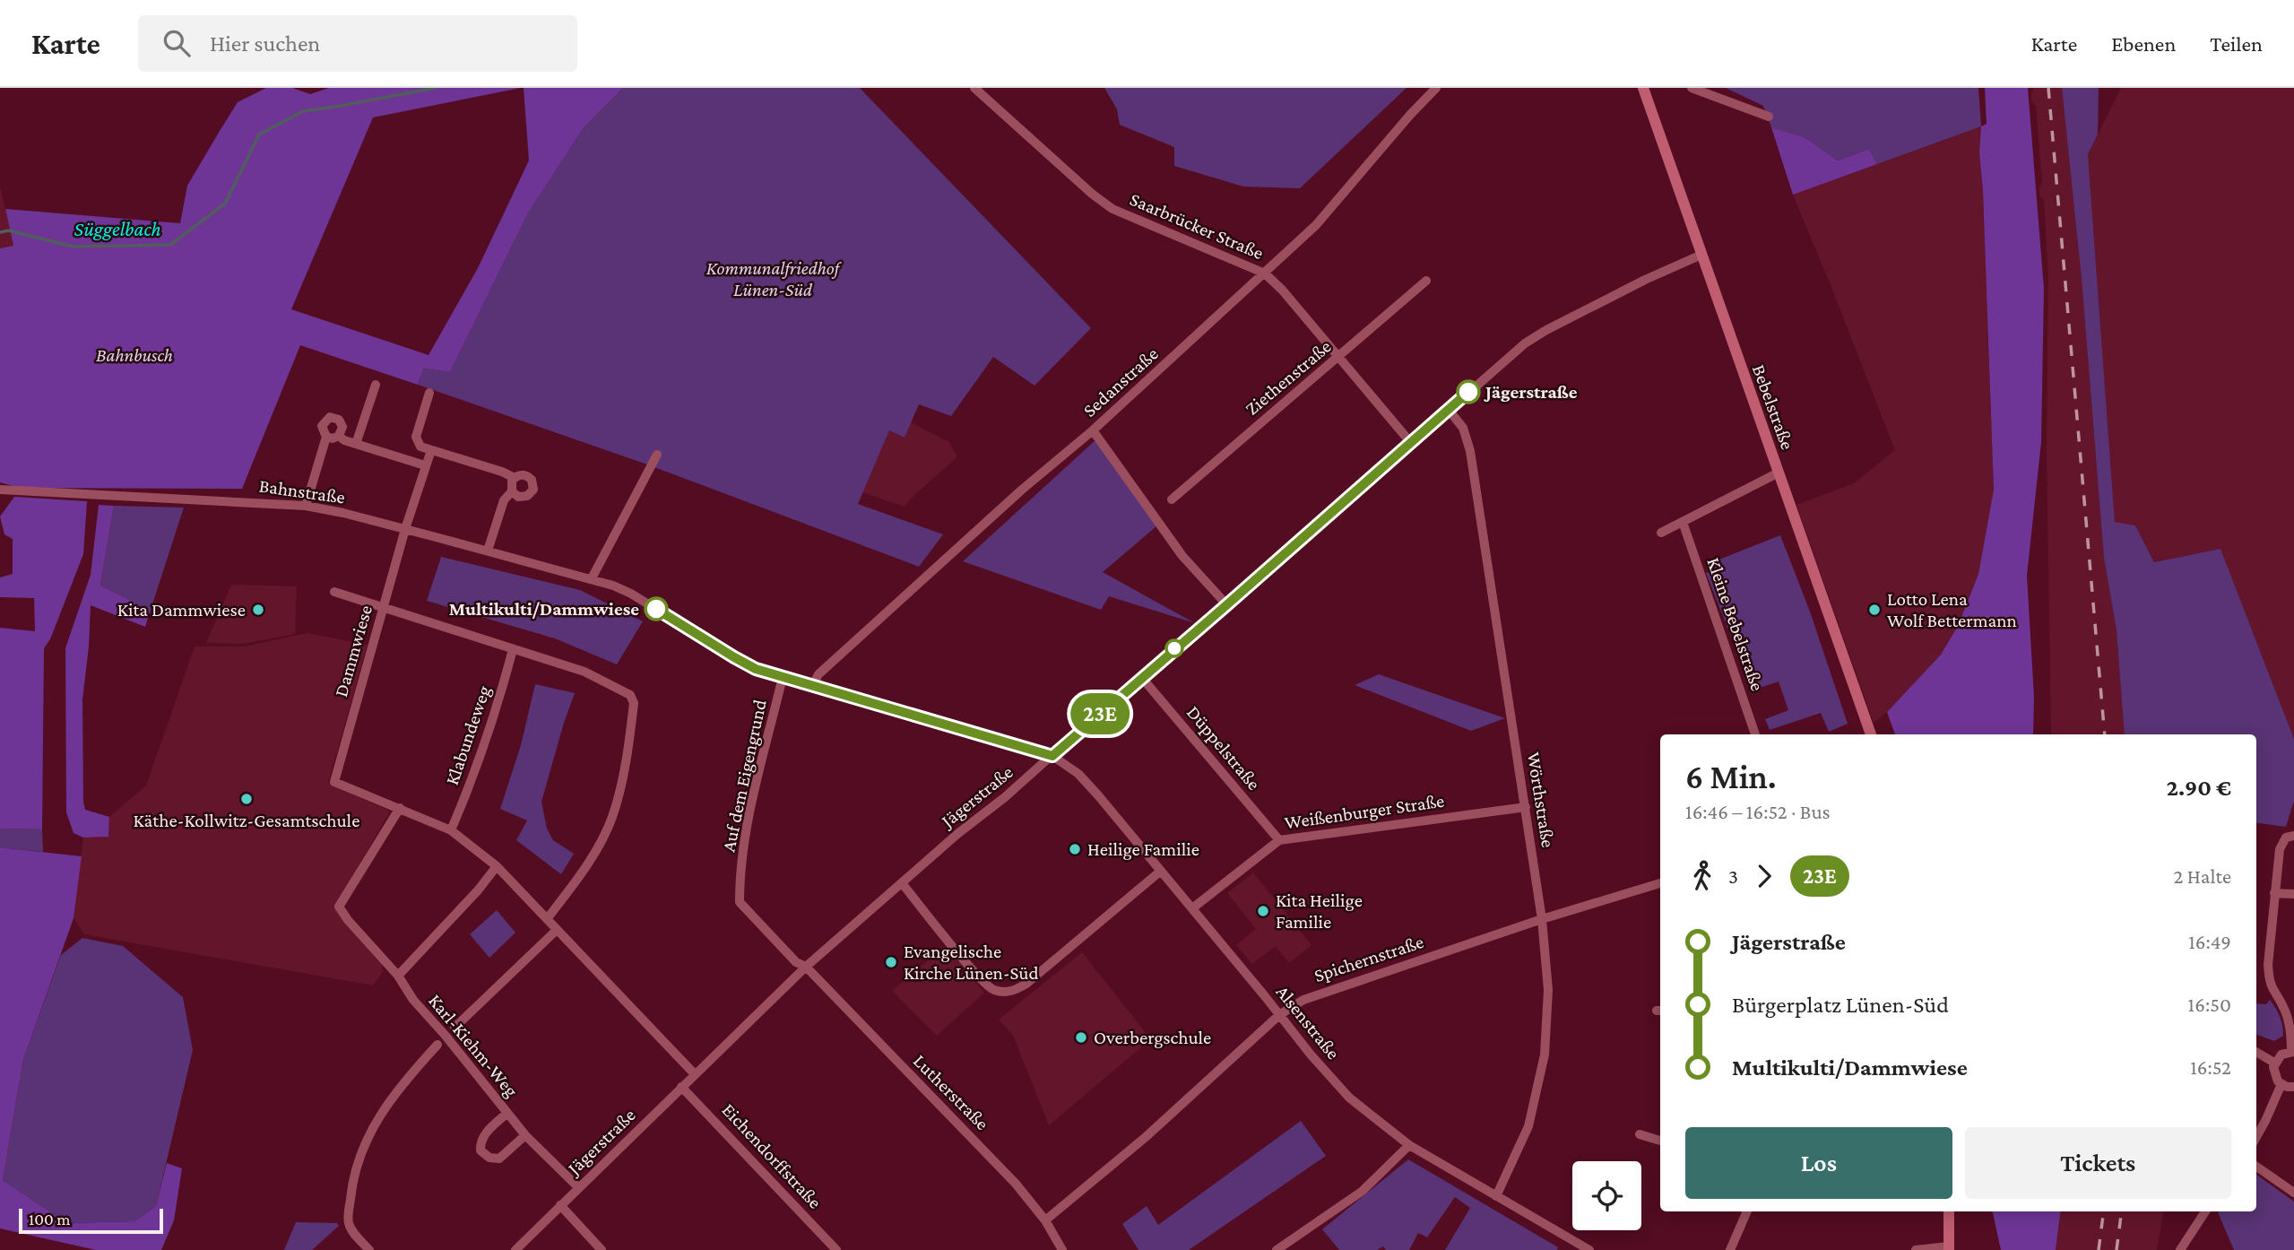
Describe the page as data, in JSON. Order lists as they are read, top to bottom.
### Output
{
  "streets": {
    "main road": ["Bebelstraße"],
    "street": [
      "Saarbrücker Straße",
      "Ziethenstraße",
      "Sedanstraße",
      "Bahnstraße",
      "Kleine Bebelstraße",
      "Dammwiese",
      "Klabundeweg",
      "Düppelstraße",
      "Auf dem Eigengrund",
      "Jägerstraße",
      "Wörthstraße",
      "Weißenburger Straße",
      "Spichernstraße",
      "Alsenstraße",
      "Karl-Kiehm-Weg",
      "Lutherstraße",
      "Eichendorffstraße"
    ]
  },
  "crossings": [
    ["Saarbrücker Straße", "Ziethenstraße"],
    ["Saarbrücker Straße", "Sedanstraße"],
    ["Saarbrücker Straße", "Jägerstraße"],
    ["Sedanstraße", "Bahnstraße"],
    ["Bebelstraße", "Jägerstraße"],
    ["Bahnstraße", "Dammwiese"],
    ["Bahnstraße", "Auf dem Eigengrund"],
    ["Bahnstraße", "Jägerstraße"],
    ["Bahnstraße", "Alsenstraße"],
    ["Dammwiese", "Karl-Kiehm-Weg"],
    ["Düppelstraße", "Jägerstraße"],
    ["Düppelstraße", "Weißenburger Straße"],
    ["Auf dem Eigengrund", "Jägerstraße"],
    ["Auf dem Eigengrund", "Lutherstraße"],
    ["Jägerstraße", "Wörthstraße"],
    ["Jägerstraße", "Alsenstraße"],
    ["Jägerstraße", "Karl-Kiehm-Weg"],
    ["Jägerstraße", "Lutherstraße"],
    ["Jägerstraße", "Eichendorffstraße"],
    ["Wörthstraße", "Weißenburger Straße"],
    ["Wörthstraße", "Spichernstraße"],
    ["Wörthstraße", "Alsenstraße"],
    ["Weißenburger Straße", "Alsenstraße"],
    ["Spichernstraße", "Alsenstraße"],
    ["Spichernstraße", "Lutherstraße"]
  ],
  "water": ["Süggelbach"],
  "parks": ["Kommunalfriedhof Lünen-Süd", "Bahnbusch"],
  "places": [
    "Jägerstraße",
    "Multikulti/Dammwiese",
    "Kita Dammwiese",
    "Lotto Lena Wolf Bettermann",
    "Käthe-Kollwitz-Gesamtschule",
    "Heilige Familie",
    "Kita Heilige Familie",
    "Evangelische Kirche Lünen-Süd",
    "Overbergschule"
  ],
  "lines": ["bus line 23E"],
  "scale_bar": "100 m",
  "page": {
    "header": "Karte",
    "search": "Hier suchen",
    "nav": ["Karte", "Ebenen", "Teilen"],
    "on_map": "23E",
    "heading": ["6 Min.", "16:46 – 16:52 · Bus", "2.90 €"],
    "legs": ["3", "23E", "2 Halte"],
    "list": [
      {
        "name": "Jägerstraße",
        "value": "16:49"
      },
      {
        "name": "Bürgerplatz Lünen-Süd",
        "value": "16:50"
      },
      {
        "name": "Multikulti/Dammwiese",
        "value": "16:52"
      }
    ],
    "buttons": ["Los", "Tickets"],
    "scale": "100 m"
  }
}
